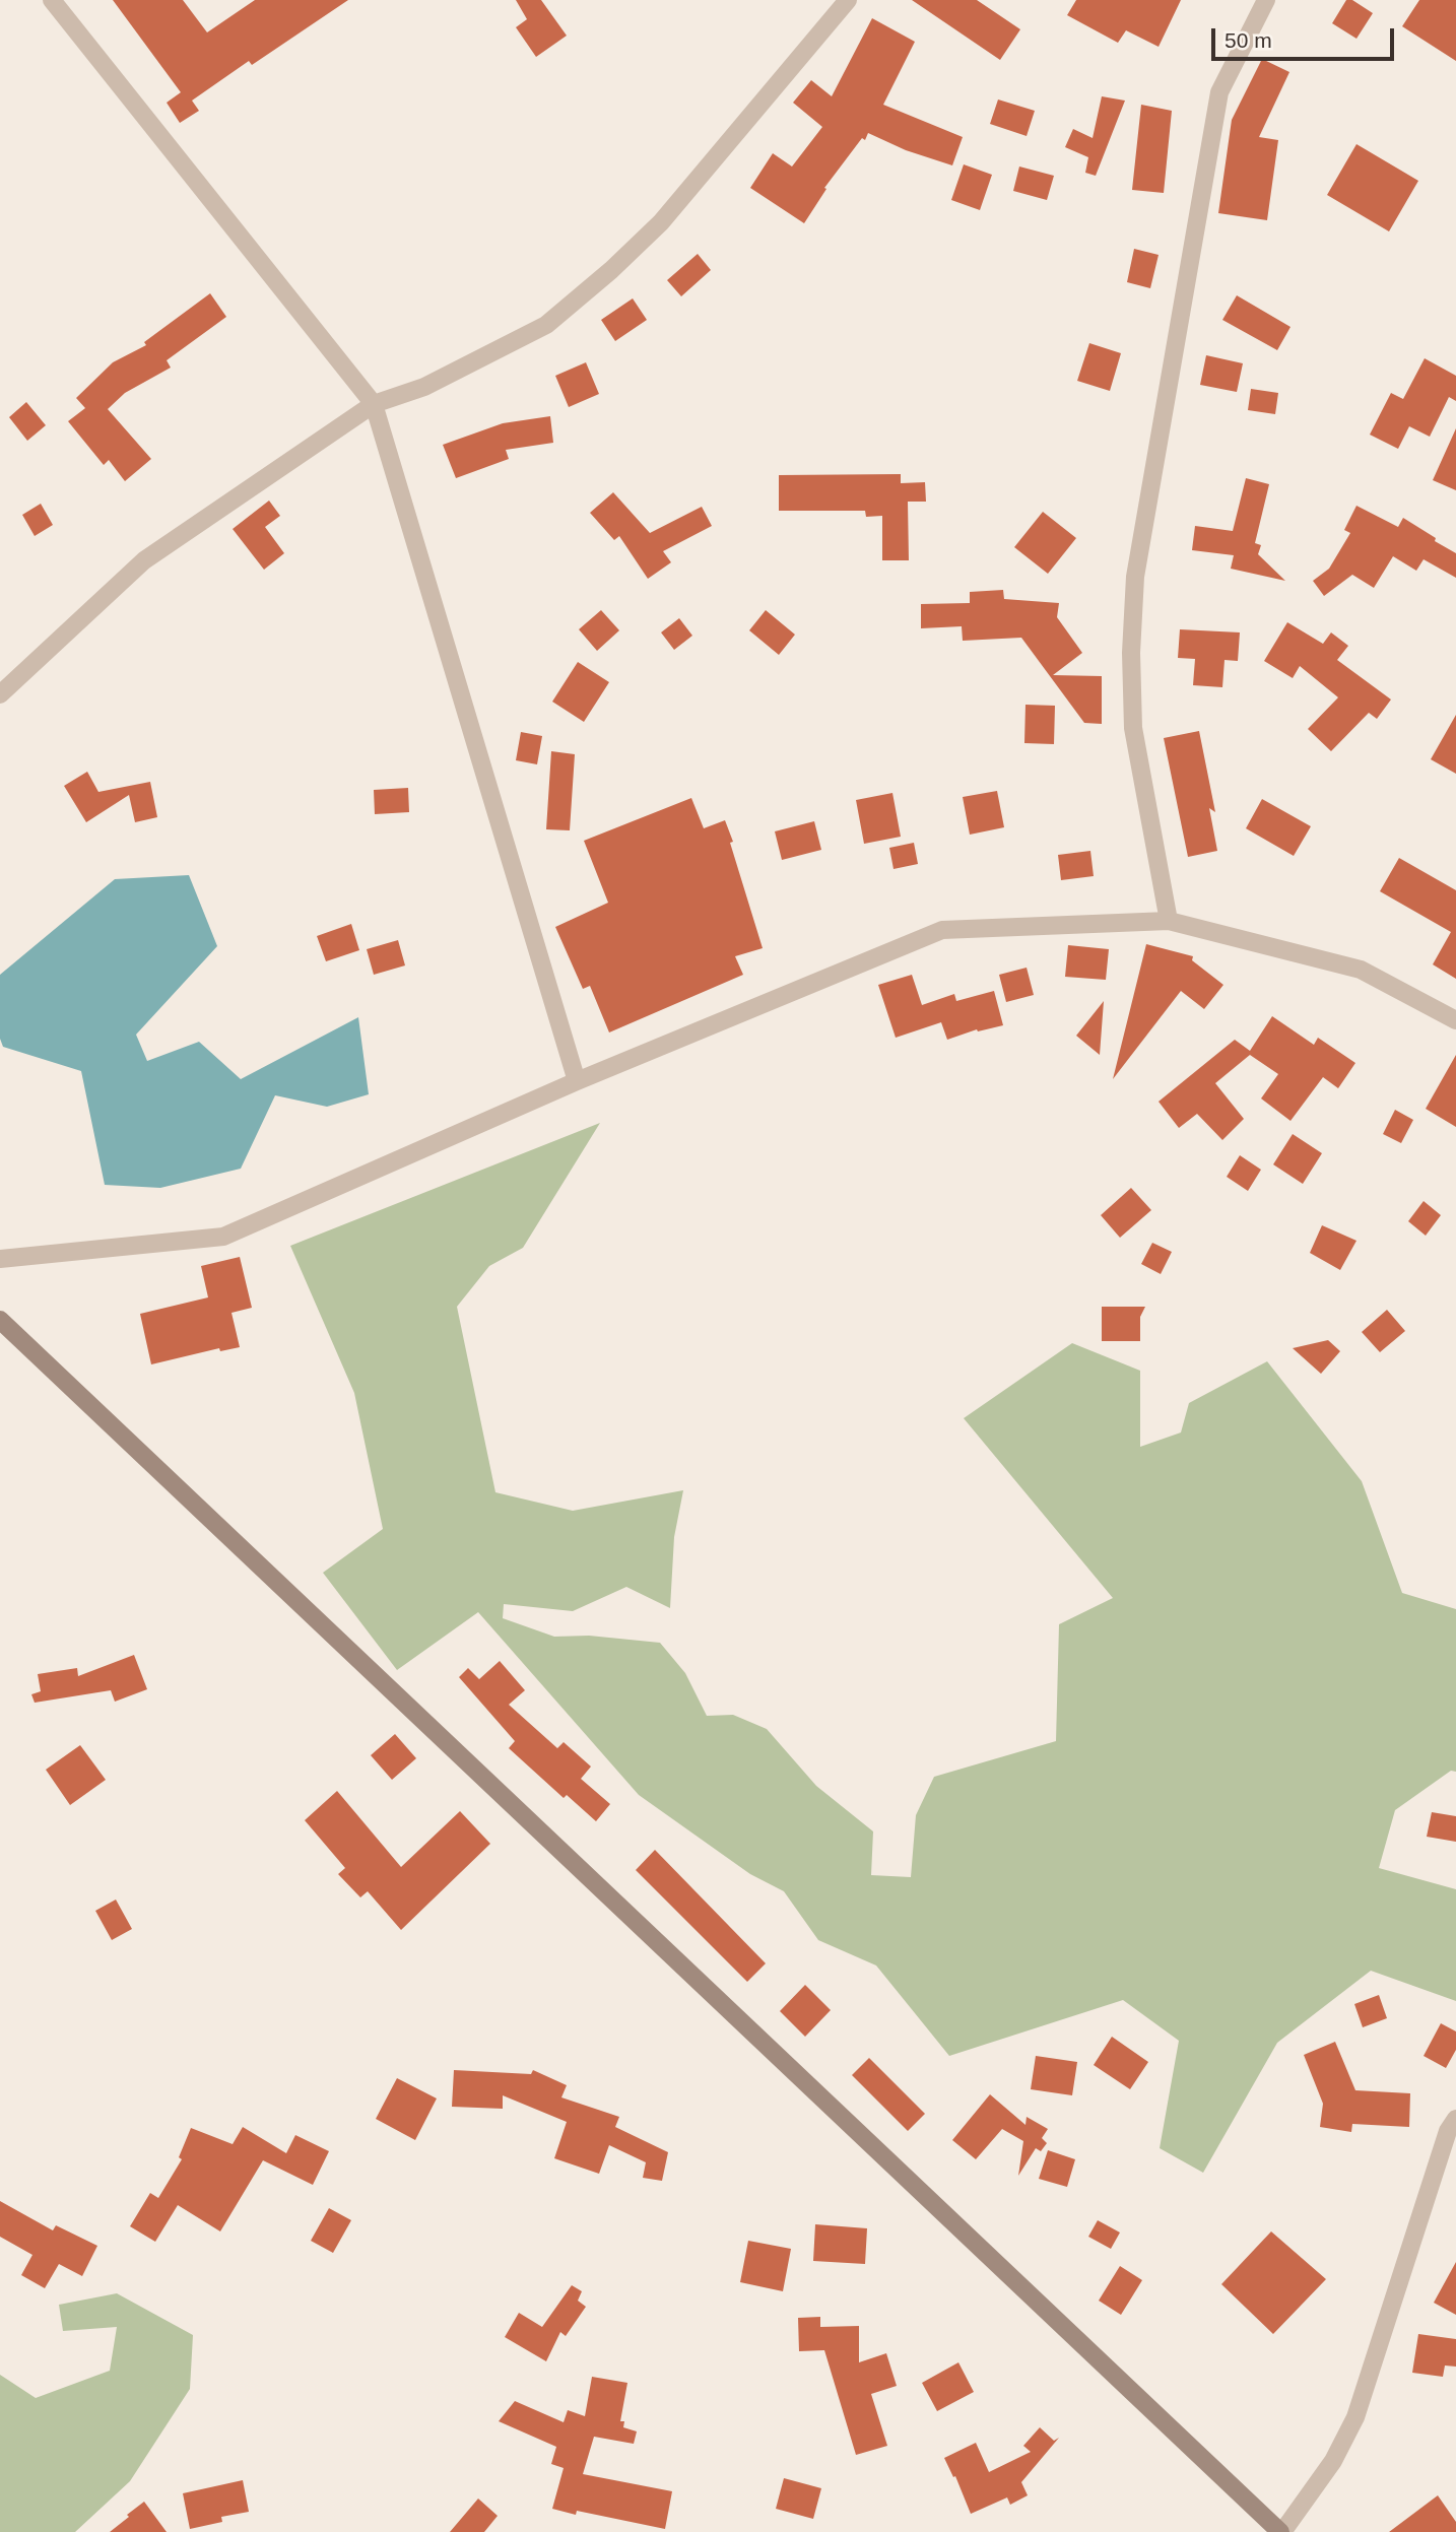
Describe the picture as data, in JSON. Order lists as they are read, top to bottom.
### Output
{
  "scale_bar": "50 m"
}
